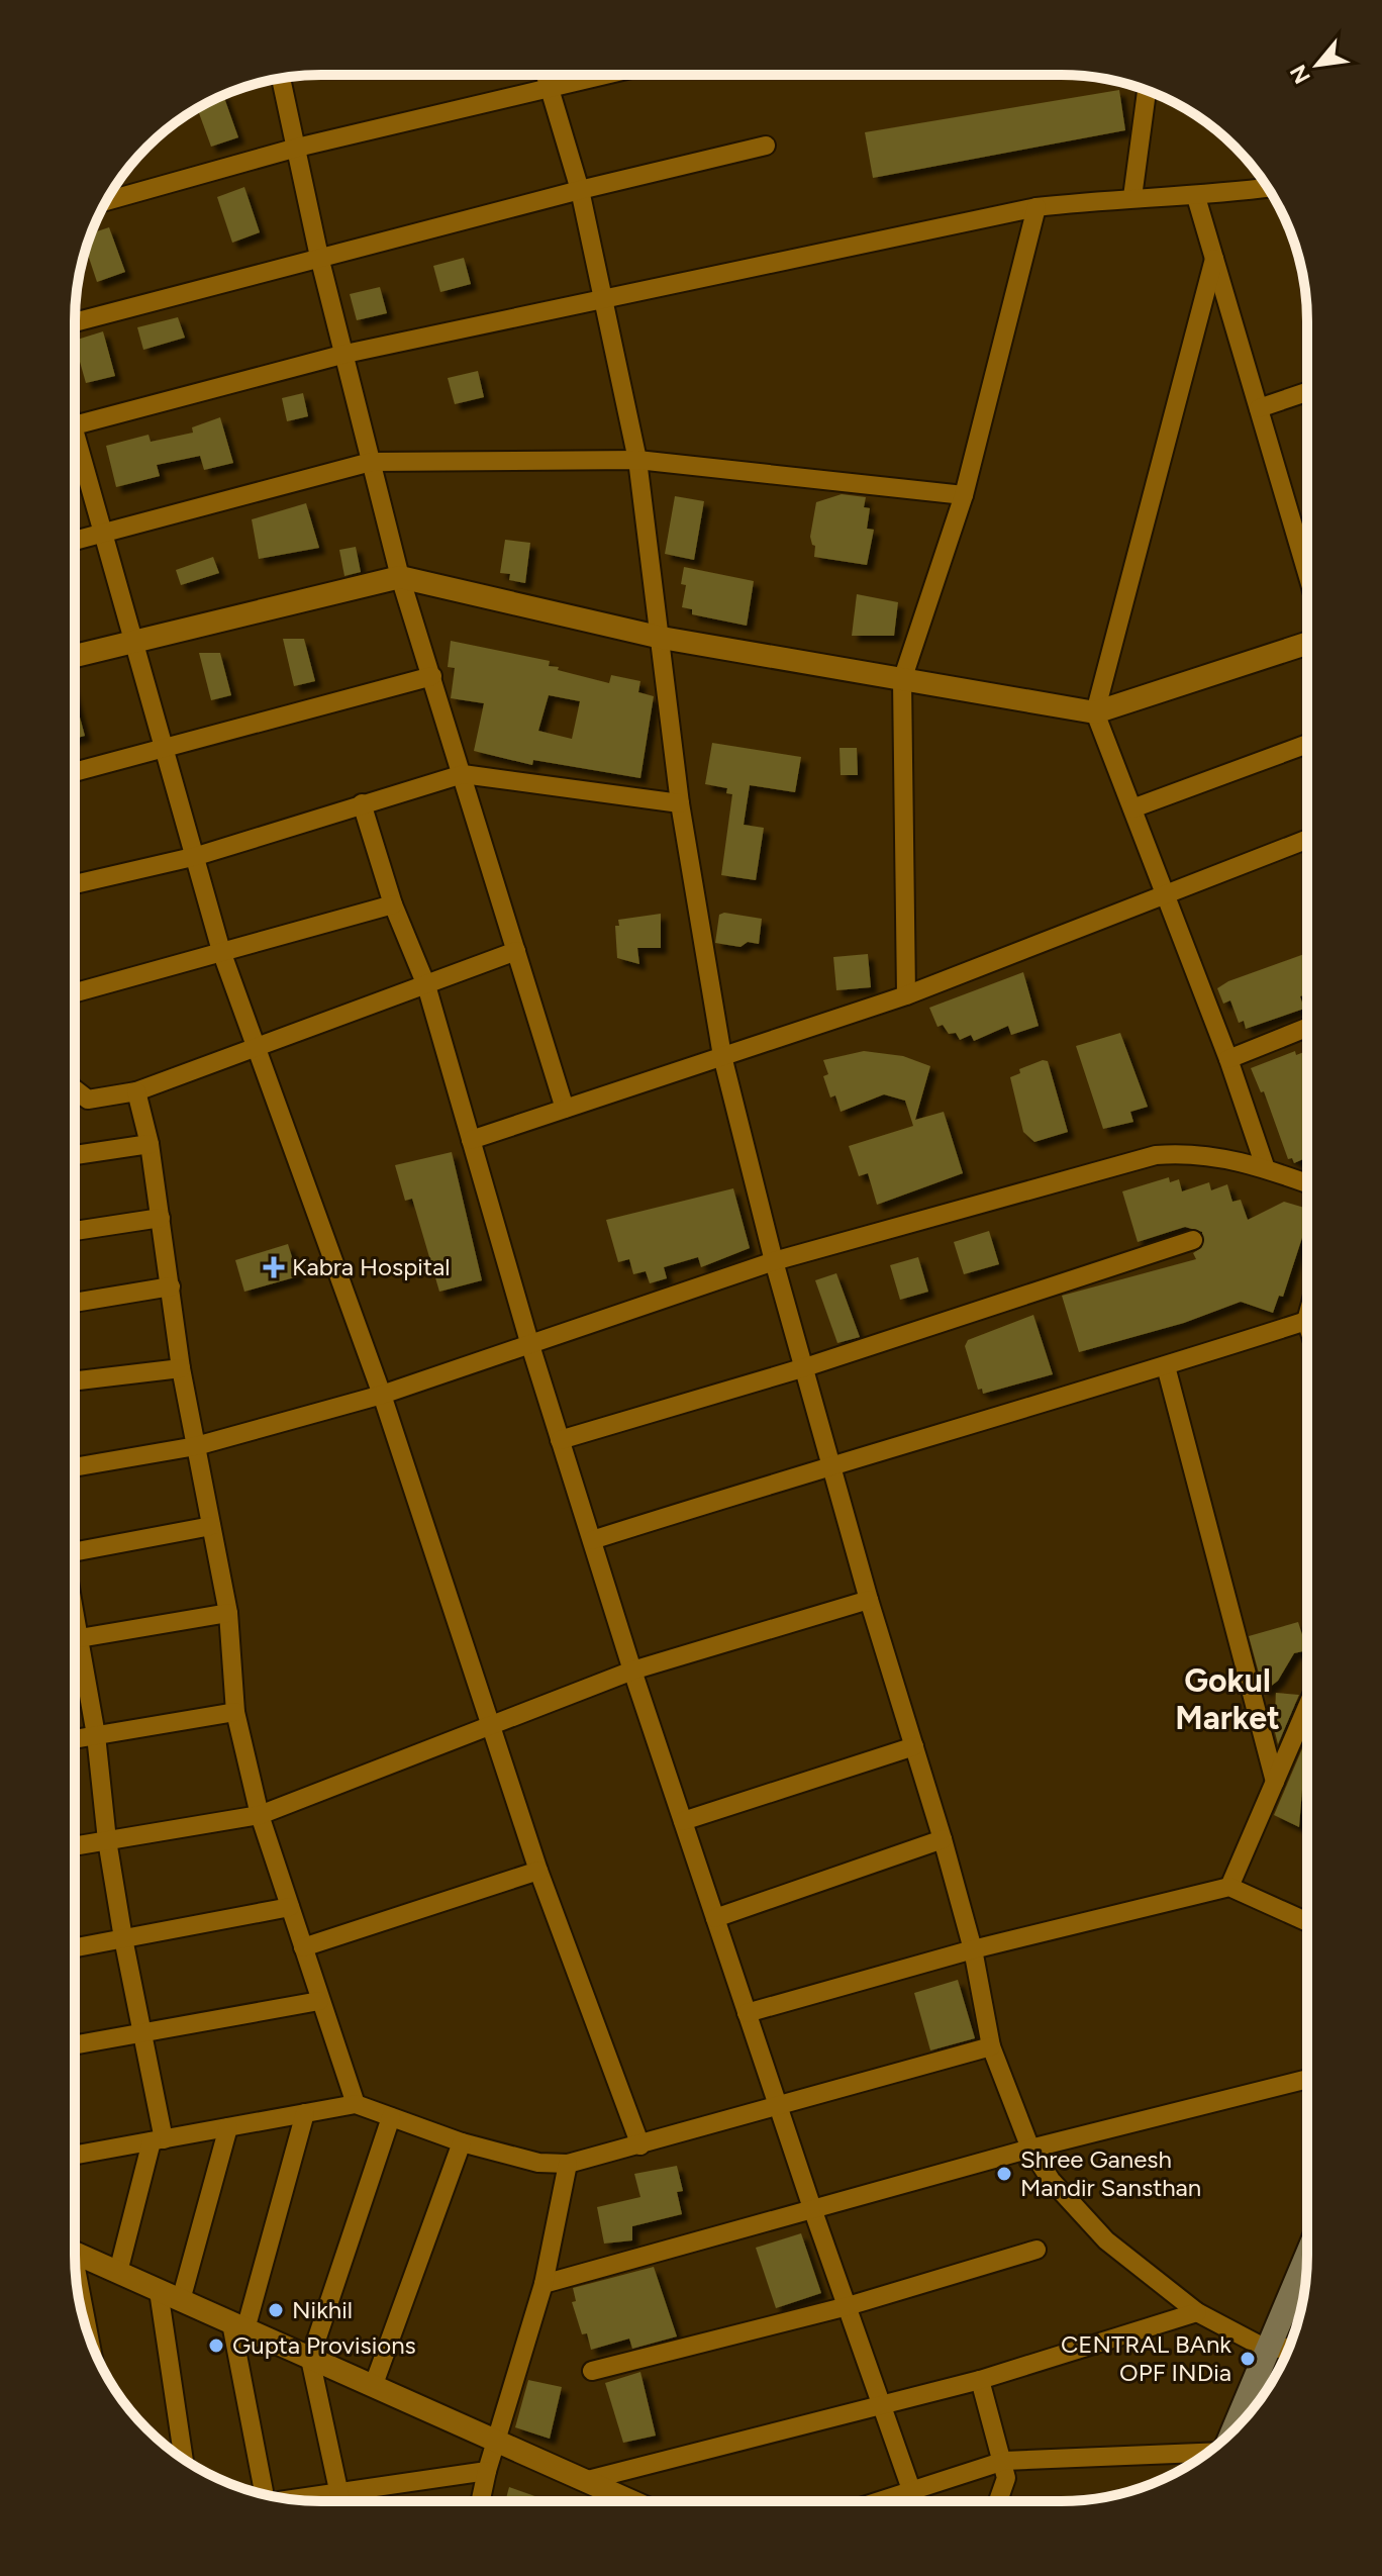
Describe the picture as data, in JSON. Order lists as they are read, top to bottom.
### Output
{
  "districts": ["Gokul Market"],
  "places": {
    "health": ["Kabra Hospital"],
    "other": [
      "Shree Ganesh Mandir Sansthan",
      "Nikhil",
      "Gupta Provisions",
      "CENTRAL BAnk OPF INDia"
    ]
  },
  "north": "bottom left"
}
